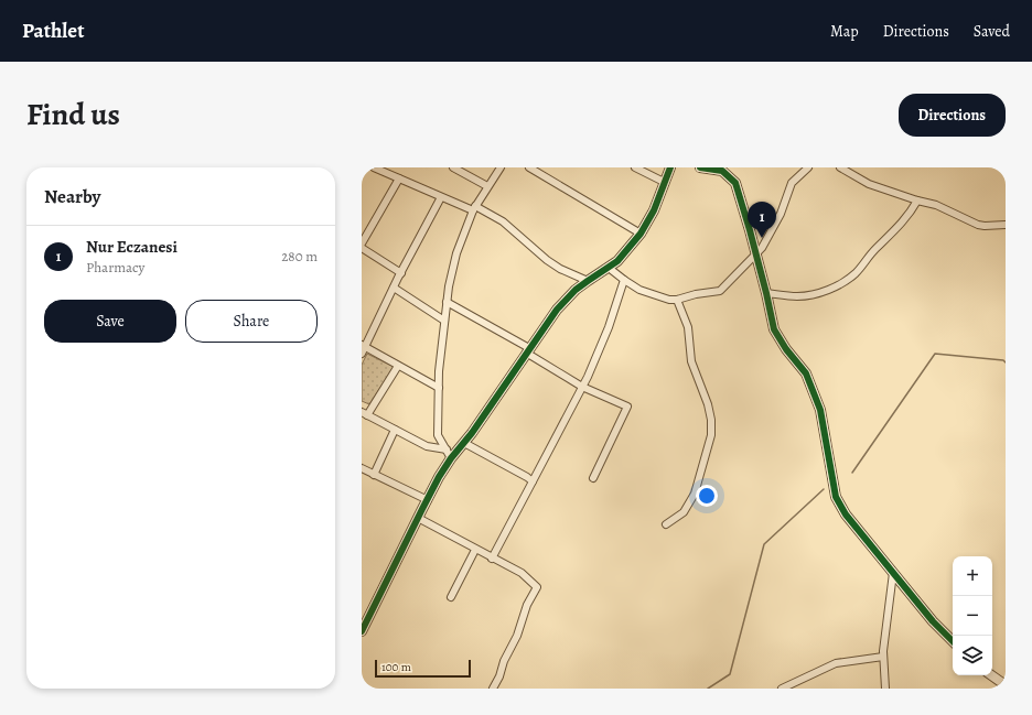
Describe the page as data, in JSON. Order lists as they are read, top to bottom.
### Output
{
  "scale_bar": "100 m",
  "page": {
    "header": "Pathlet",
    "nav": ["Map", "Directions", "Saved"],
    "title": "Find us",
    "buttons": [
      "Directions",
      ["Save", "Share"]
    ],
    "heading": "Nearby",
    "pins": "1",
    "list": [
      {
        "mark": "1",
        "name": "Nur Eczanesi",
        "note": "Pharmacy",
        "value": "280 m"
      }
    ],
    "map_buttons": ["+", "−"],
    "scale": "100 m"
  }
}
